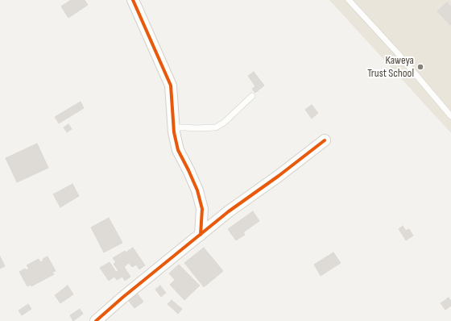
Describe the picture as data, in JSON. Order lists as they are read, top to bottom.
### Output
{
  "places": ["Kaweya Trust School"]
}
